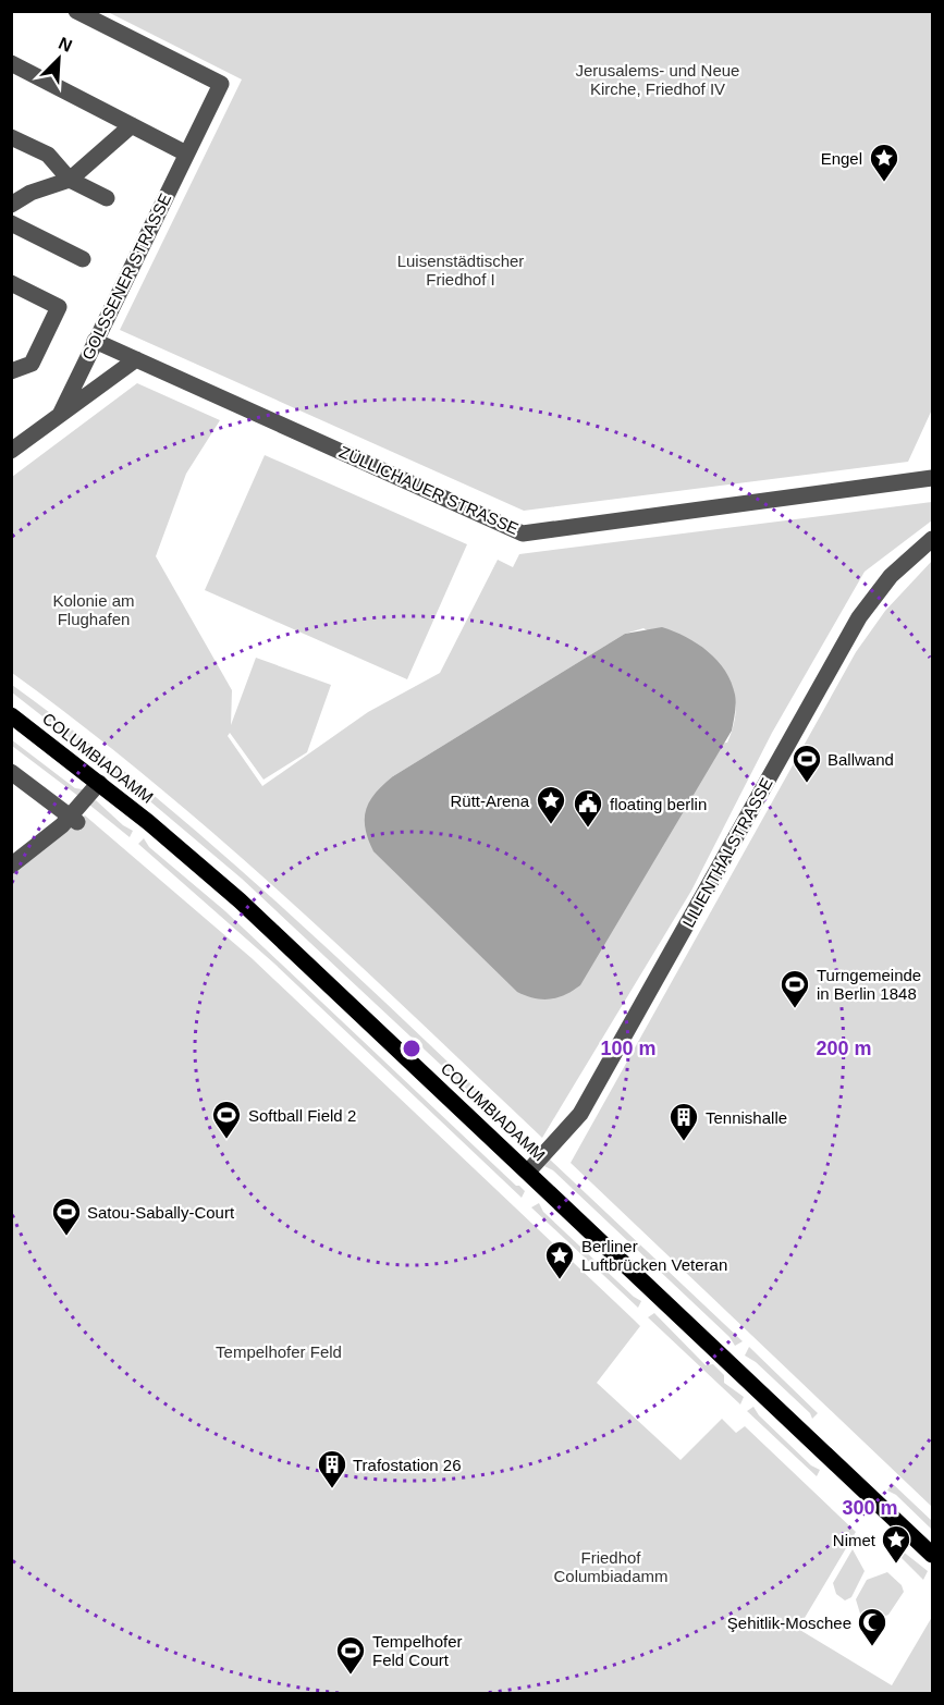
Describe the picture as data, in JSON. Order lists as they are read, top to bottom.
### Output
{
  "streets": {
    "main road": ["COLUMBIADAMM"],
    "street": ["GOLSSENER STRASSE", "ZÜLLICHAUER STRASSE", "LILIENTHALSTRASSE"]
  },
  "crossings": [
    ["GOLSSENER STRASSE", "ZÜLLICHAUER STRASSE"],
    ["COLUMBIADAMM", "LILIENTHALSTRASSE"]
  ],
  "parks": [
    "Jerusalems- und Neue Kirche, Friedhof IV",
    "Luisenstädtischer Friedhof I",
    "Kolonie am Flughafen",
    "Tempelhofer Feld",
    "Friedhof Columbiadamm"
  ],
  "places": {
    "place": [
      "Engel",
      "Rütt-Arena",
      "Berliner Luftbrücken Veteran",
      "Nimet"
    ],
    "sports": [
      "Ballwand",
      "Turngemeinde in Berlin 1848",
      "Softball Field 2",
      "Satou-Sabally-Court",
      "Tempelhofer Feld Court"
    ],
    "public building": ["floating berlin"],
    "building": ["Tennishalle", "Trafostation 26"],
    "mosque": ["Şehitlik-Moschee"]
  },
  "north": "top right",
  "rings": ["100 m", "200 m", "300 m"]
}
